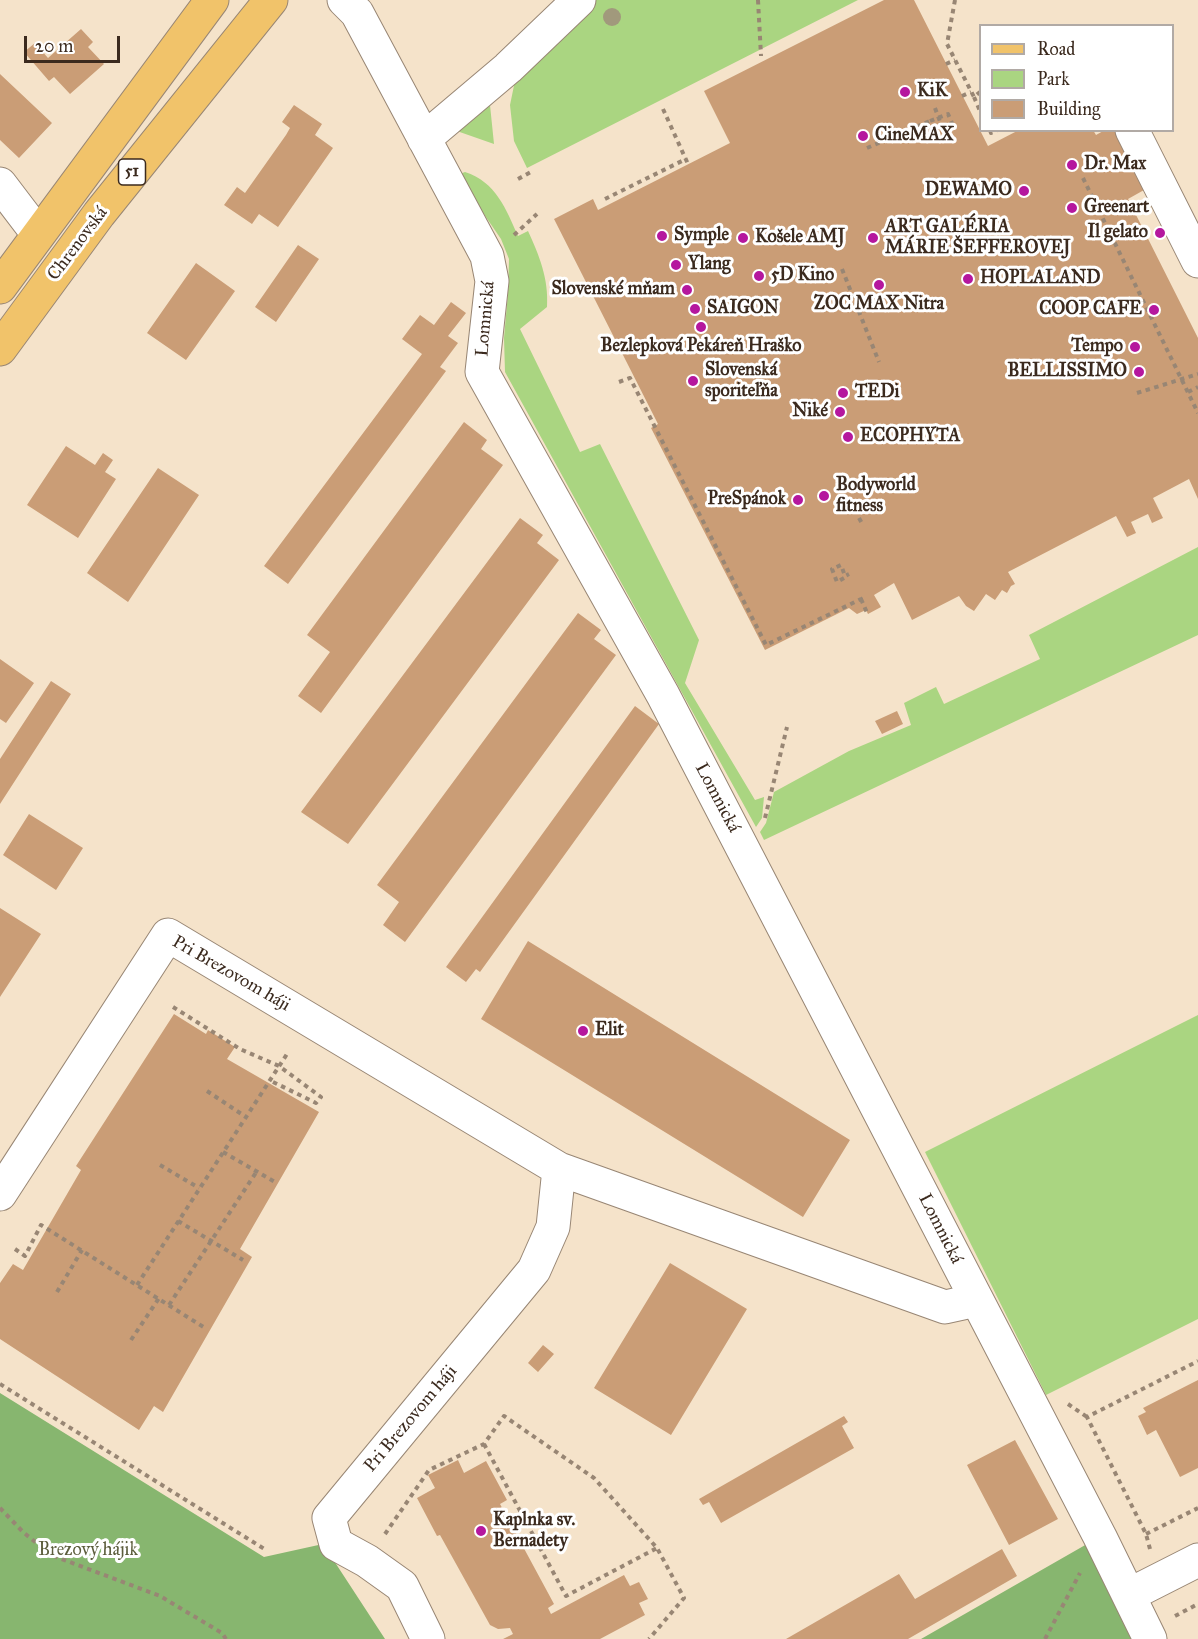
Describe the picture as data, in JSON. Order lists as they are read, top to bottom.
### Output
{
  "streets": {
    "main road": ["51", "Chrenovská"],
    "street": ["Lomnická", "Pri Brezovom háji"]
  },
  "crossings": [
    ["Lomnická", "Pri Brezovom háji"]
  ],
  "parks": ["Brezový hájik"],
  "places": [
    "KiK",
    "CineMAX",
    "Dr. Max",
    "DEWAMO",
    "Greenart",
    "Il gelato",
    "Symple",
    "Košele AMJ",
    "ART GALÉRIA MÁRIE ŠEFFEROVEJ",
    "Ylang",
    "5D Kino",
    "HOPLALAND",
    "ZOC MAX Nitra",
    "Slovenské mňam",
    "SAIGON",
    "COOP CAFE",
    "Bezlepková Pekáreň Hraško",
    "Tempo",
    "BELLISSIMO",
    "Slovenská sporiteľňa",
    "TEDi",
    "Niké",
    "ECOPHYTA",
    "Bodyworld fitness",
    "PreSpánok",
    "Elit",
    "Kaplnka sv. Bernadety"
  ],
  "legend": ["Road", "Park", "Building"],
  "scale_bar": "20 m"
}
